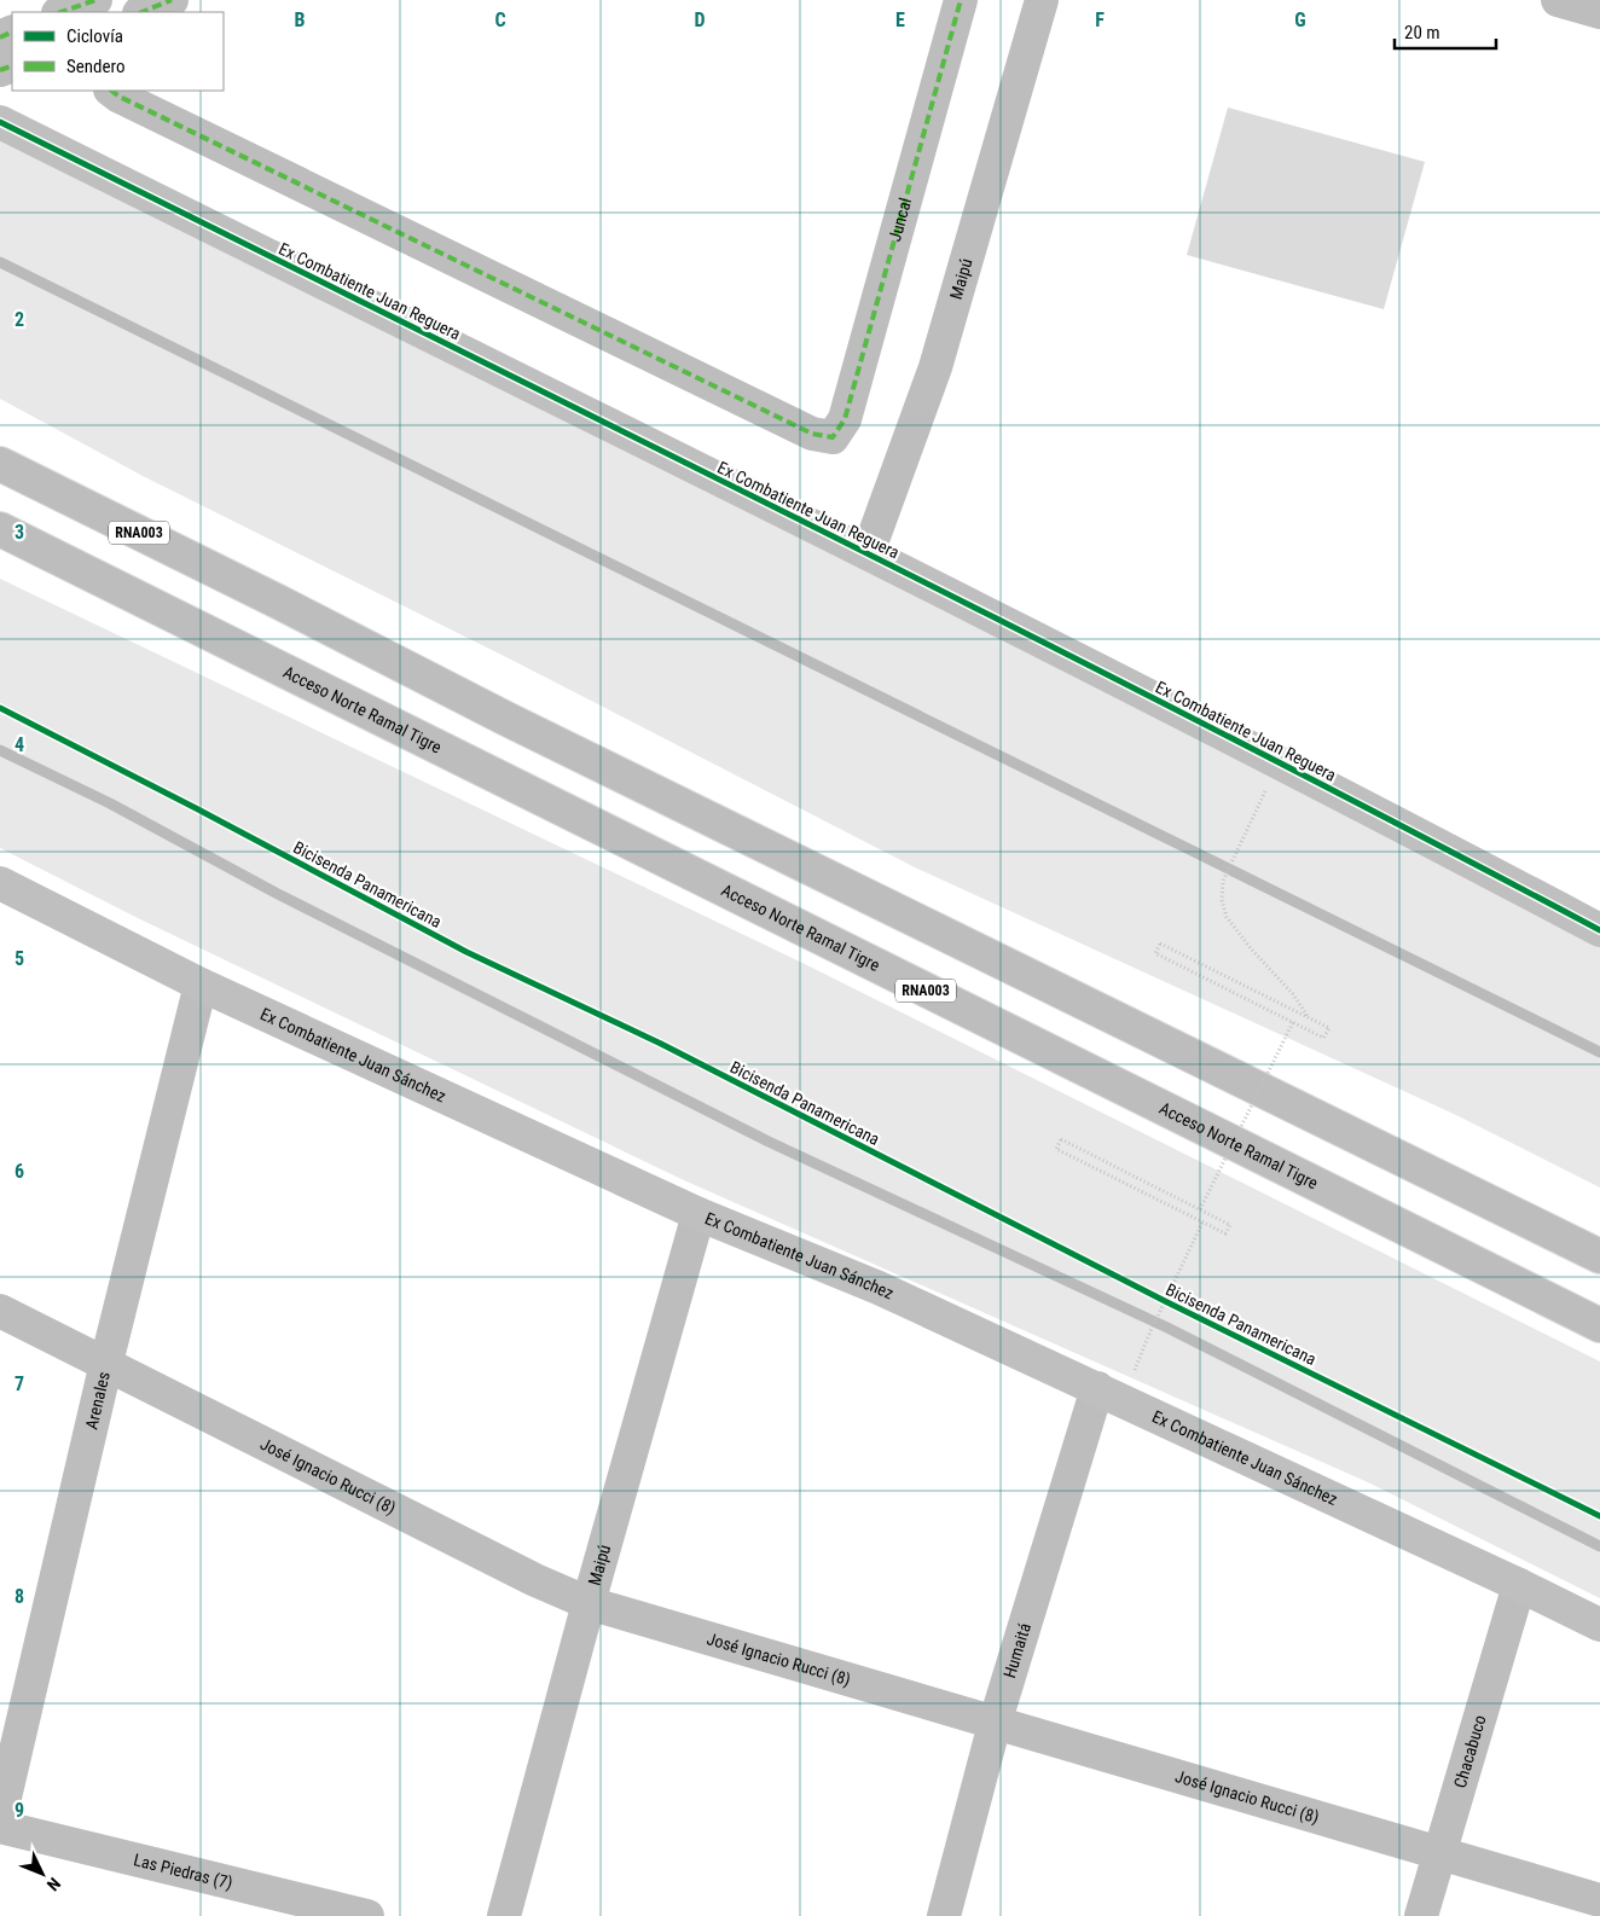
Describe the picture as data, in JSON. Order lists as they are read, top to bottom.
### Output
{
  "streets": {
    "main road": [
      "Juncal",
      "Maipú",
      "RNA003",
      "Acceso Norte Ramal Tigre",
      "Arenales",
      "José Ignacio Rucci (8)",
      "Humaitá",
      "Chacabuco",
      "Las Piedras (7)"
    ],
    "street": ["Ex Combatiente Juan Reguera", "Ex Combatiente Juan Sánchez"],
    "cycle path": ["Bicisenda Panamericana"]
  },
  "crossings": [
    ["Maipú", "Ex Combatiente Juan Reguera"],
    ["Maipú", "Ex Combatiente Juan Sánchez"],
    ["Maipú", "José Ignacio Rucci (8)"],
    ["Ex Combatiente Juan Sánchez", "Arenales"],
    ["Ex Combatiente Juan Sánchez", "Humaitá"],
    ["Ex Combatiente Juan Sánchez", "Chacabuco"],
    ["Arenales", "José Ignacio Rucci (8)"],
    ["José Ignacio Rucci (8)", "Humaitá"],
    ["José Ignacio Rucci (8)", "Chacabuco"]
  ],
  "legend": ["Ciclovía", "Sendero"],
  "scale_bar": "20 m",
  "north": "bottom right",
  "grid": {
    "columns": [
      "B",
      "C",
      "D",
      "E",
      "F",
      "G"
    ],
    "rows": [
      "2",
      "3",
      "4",
      "5",
      "6",
      "7",
      "8",
      "9"
    ]
  }
}
